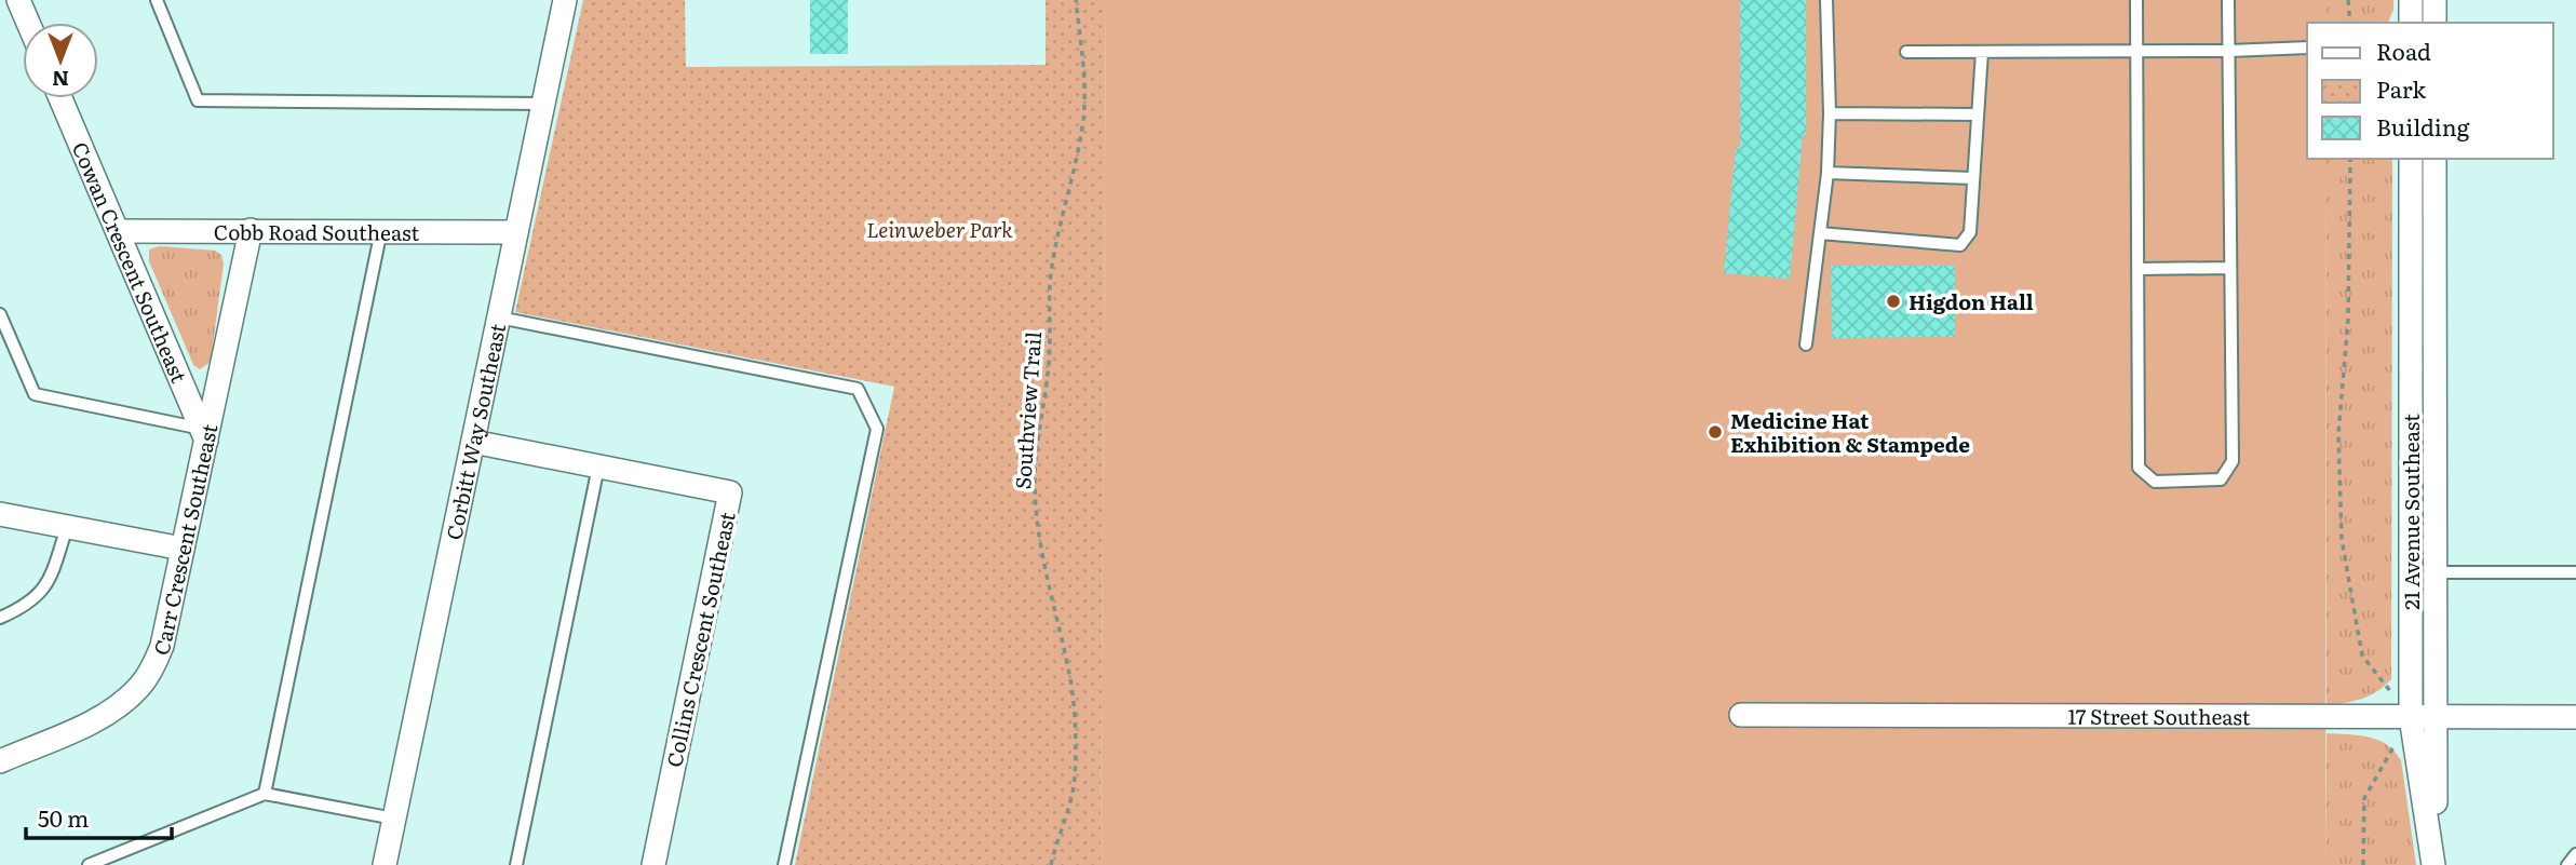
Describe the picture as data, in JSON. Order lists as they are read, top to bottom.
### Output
{
  "streets": {
    "street": [
      "Cobb Road Southeast",
      "Cowan Crescent Southeast",
      "Corbitt Way Southeast",
      "21 Avenue Southeast",
      "Carr Crescent Southeast",
      "Collins Crescent Southeast",
      "17 Street Southeast"
    ],
    "path": ["Southview Trail"]
  },
  "crossings": [
    ["Cobb Road Southeast", "Cowan Crescent Southeast"],
    ["Cobb Road Southeast", "Corbitt Way Southeast"],
    ["Cobb Road Southeast", "Carr Crescent Southeast"],
    ["Cowan Crescent Southeast", "Carr Crescent Southeast"],
    ["Corbitt Way Southeast", "Collins Crescent Southeast"],
    ["21 Avenue Southeast", "17 Street Southeast"]
  ],
  "parks": ["Leinweber Park"],
  "places": ["Higdon Hall", "Medicine Hat Exhibition & Stampede"],
  "legend": ["Road", "Park", "Building"],
  "scale_bar": "50 m",
  "north": "bottom"
}
